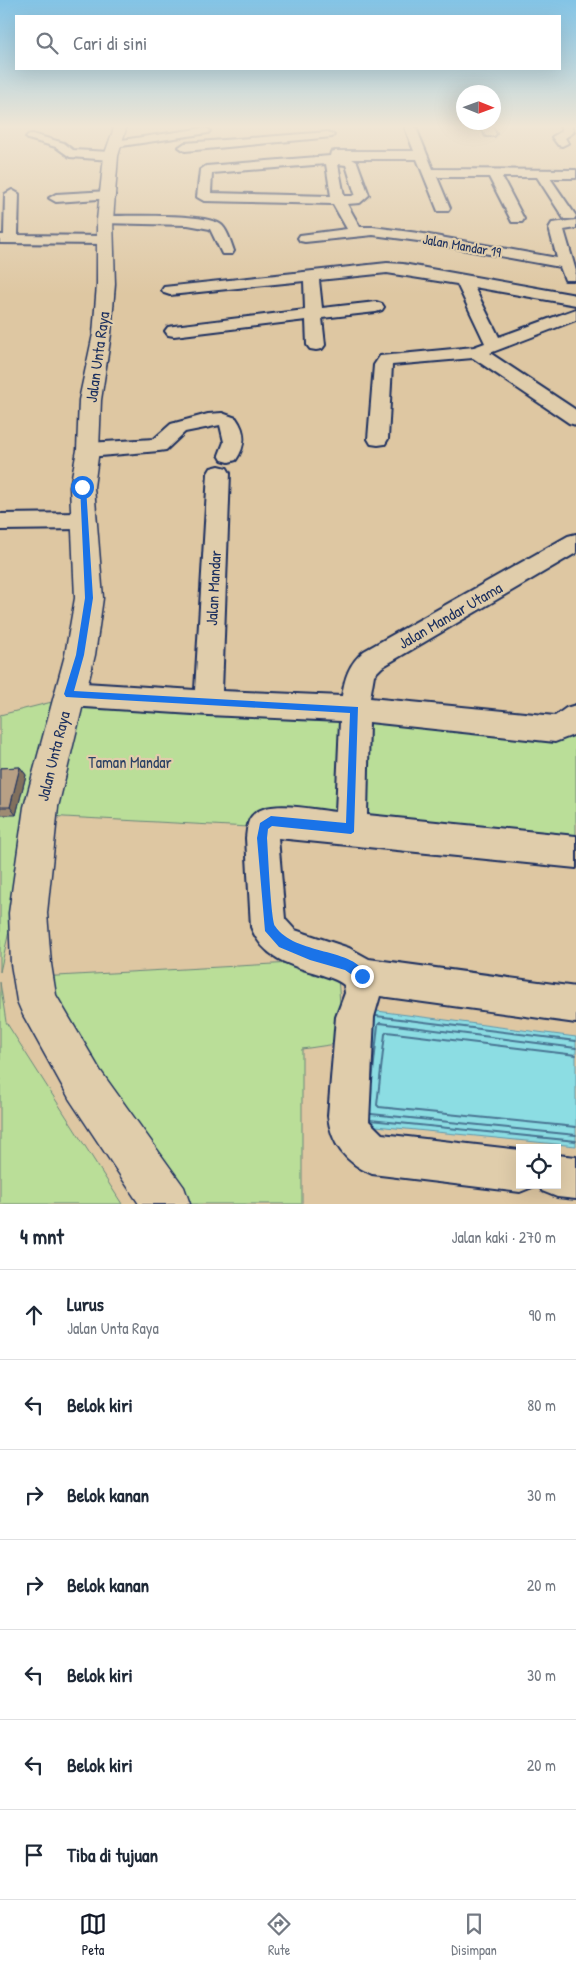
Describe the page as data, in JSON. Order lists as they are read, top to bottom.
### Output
{
  "streets": {
    "street": [
      "Jalan Mandar 19",
      "Jalan Unta Raya",
      "Jalan Mandar",
      "Jalan Mandar Utama"
    ]
  },
  "crossings": [
    ["Jalan Unta Raya", "Jalan Mandar"]
  ],
  "parks": ["Taman Mandar"],
  "north": "right",
  "page": {
    "search": "Cari di sini",
    "heading": ["4 mnt", "Jalan kaki · 270 m"],
    "list": [
      ["Lurus", "Jalan Unta Raya", "90 m"],
      ["Belok kiri", "80 m"],
      ["Belok kanan", "30 m"],
      ["Belok kanan", "20 m"],
      ["Belok kiri", "30 m"],
      ["Belok kiri", "20 m"],
      "Tiba di tujuan"
    ],
    "nav": ["Peta", "Rute", "Disimpan"]
  }
}
